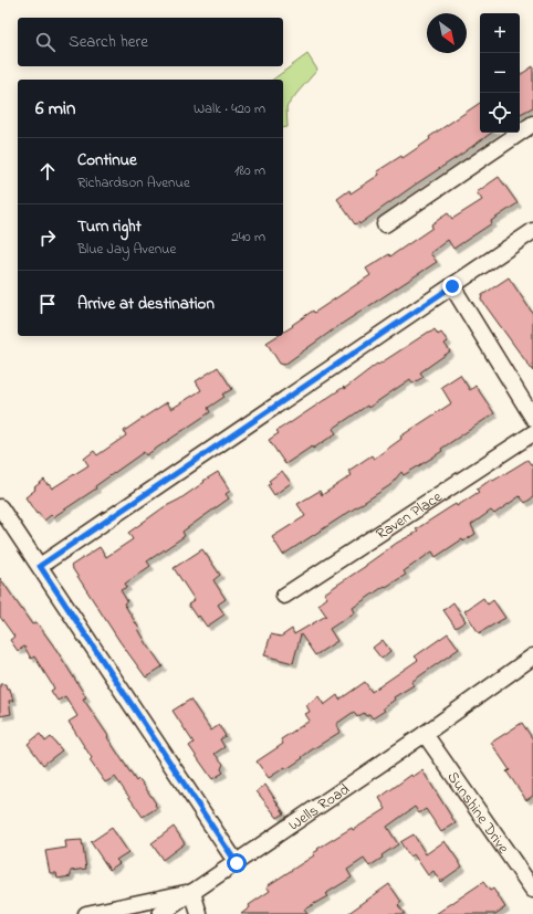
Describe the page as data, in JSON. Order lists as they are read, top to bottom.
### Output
{
  "streets": {
    "street": ["Raven Place", "Wells Road", "Sunshine Drive"]
  },
  "crossings": [
    ["Wells Road", "Sunshine Drive"]
  ],
  "north": "bottom right",
  "page": {
    "map_buttons": ["+", "−"],
    "search": "Search here",
    "heading": ["6 min", "Walk · 420 m"],
    "list": [
      ["Continue", "Richardson Avenue", "180 m"],
      ["Turn right", "Blue Jay Avenue", "240 m"],
      "Arrive at destination"
    ]
  }
}
